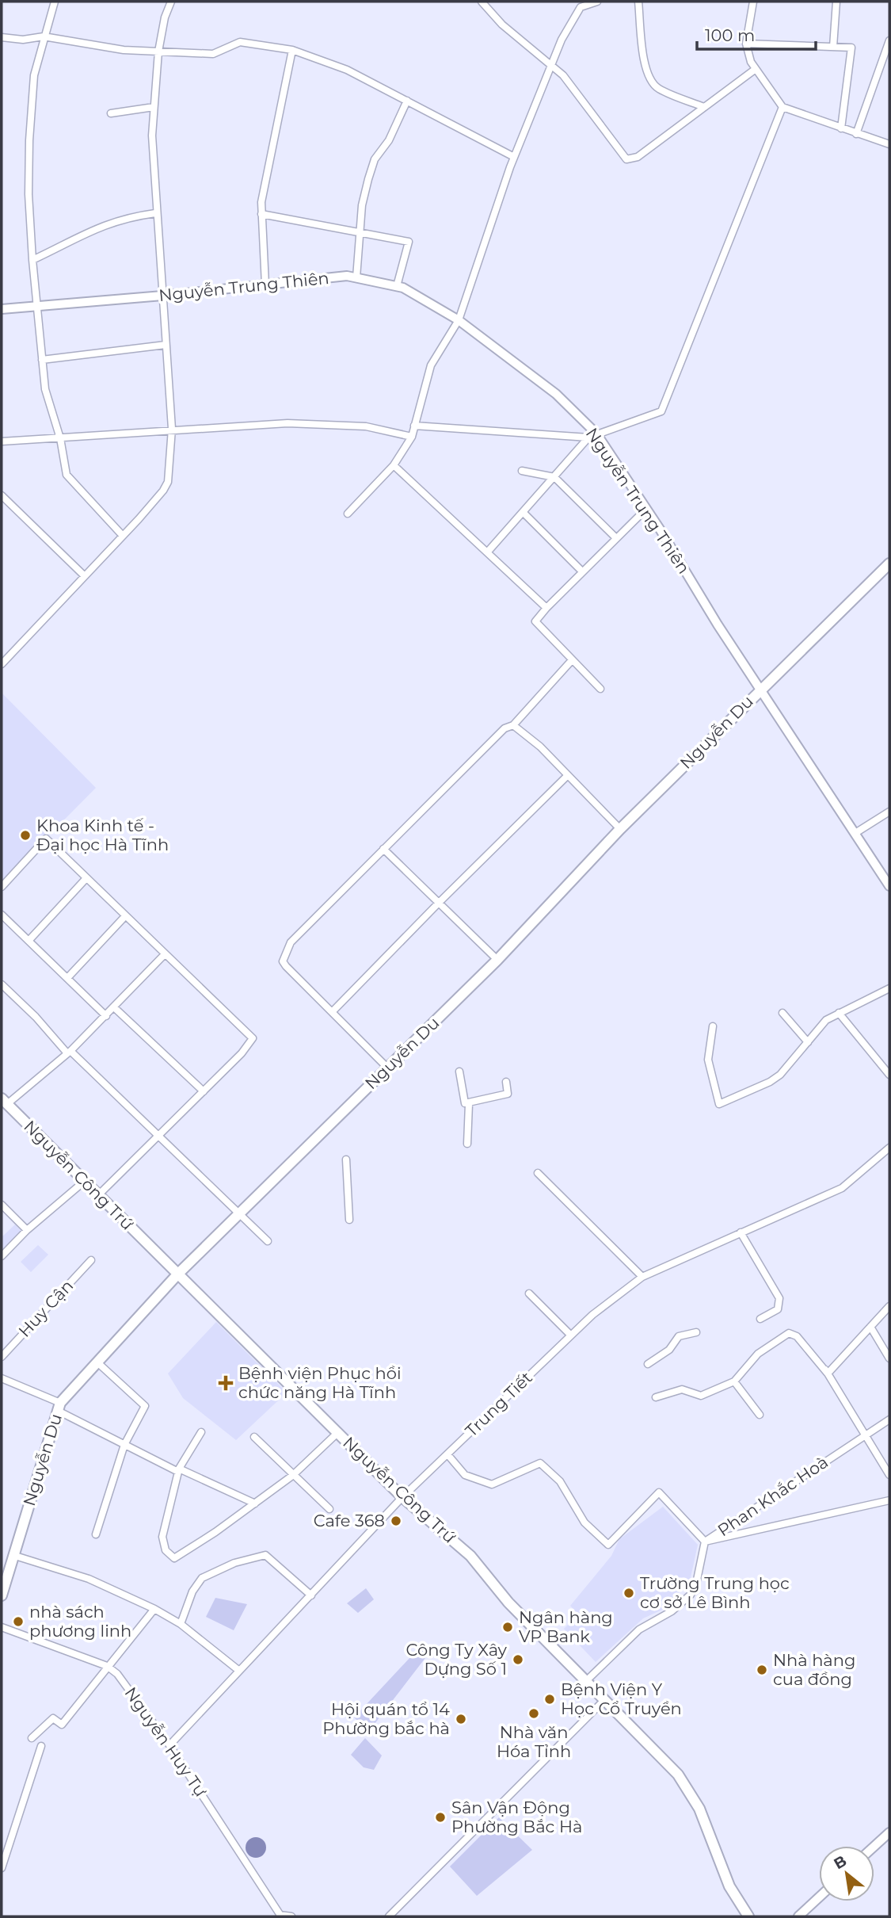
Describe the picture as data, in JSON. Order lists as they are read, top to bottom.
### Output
{
  "streets": {
    "main road": ["Nguyễn Du", "Nguyễn Công Trứ"],
    "street": [
      "Nguyễn Trung Thiên",
      "Huy Cận",
      "Trung Tiết",
      "Phan Khắc Hoà",
      "Nguyễn Huy Tự"
    ]
  },
  "crossings": [
    ["Nguyễn Trung Thiên", "Nguyễn Du"],
    ["Nguyễn Du", "Nguyễn Công Trứ"],
    ["Nguyễn Công Trứ", "Trung Tiết"],
    ["Nguyễn Công Trứ", "Phan Khắc Hoà"],
    ["Trung Tiết", "Nguyễn Huy Tự"]
  ],
  "places": {
    "other": [
      "Khoa Kinh tế - Đại học Hà Tĩnh",
      "Cafe 368",
      "Trường Trung học cơ sở Lê Bình",
      "nhà sách phương linh",
      "Ngân hàng VP Bank",
      "Công Ty Xây Dựng Số 1",
      "Nhà hàng cua đồng",
      "Bệnh Viện Y Học Cổ Truyền",
      "Nhà văn Hóa Tỉnh",
      "Hội quán tổ 14 Phường bắc hà",
      "Sân Vận Động Phường Bắc Hà"
    ],
    "health": ["Bệnh viện Phục hồi chức năng Hà Tĩnh"]
  },
  "scale_bar": "100 m",
  "north": "top left"
}
